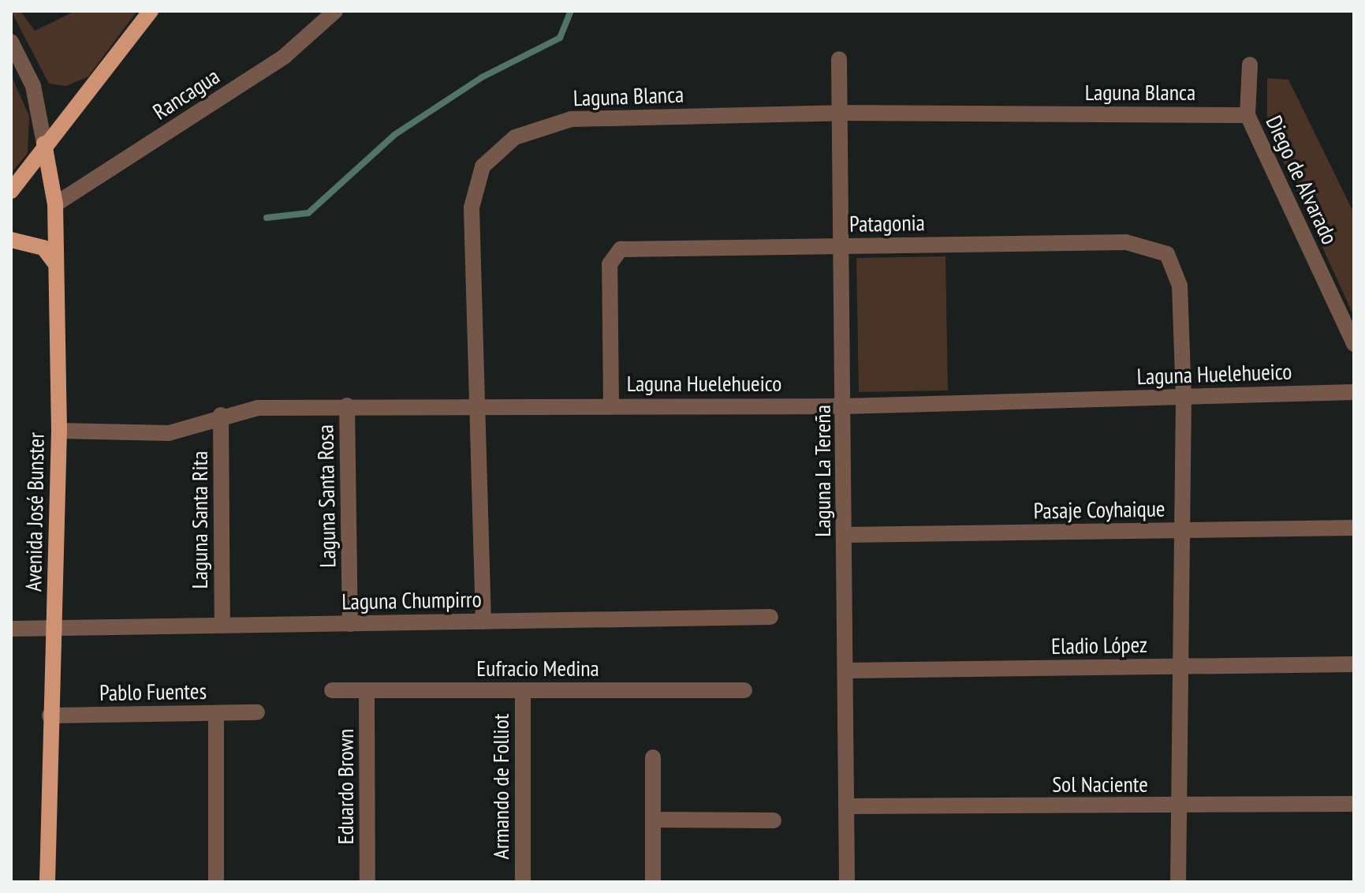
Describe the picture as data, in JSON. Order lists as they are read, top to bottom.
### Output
{
  "streets": {
    "main road": ["Avenida José Bunster"],
    "street": [
      "Laguna Blanca",
      "Rancagua",
      "Diego de Alvarado",
      "Patagonia",
      "Laguna Huelehueico",
      "Laguna La Tereña",
      "Laguna Santa Rosa",
      "Pasaje Coyhaique",
      "Laguna Santa Rita",
      "Laguna Chumpirro",
      "Eladio López",
      "Eufracio Medina",
      "Pablo Fuentes",
      "Sol Naciente",
      "Eduardo Brown",
      "Armando de Folliot"
    ]
  },
  "crossings": [
    ["Laguna Blanca", "Diego de Alvarado"],
    ["Laguna Blanca", "Laguna Huelehueico"],
    ["Laguna Blanca", "Laguna La Tereña"],
    ["Laguna Blanca", "Laguna Chumpirro"],
    ["Rancagua", "Avenida José Bunster"],
    ["Patagonia", "Laguna Huelehueico"],
    ["Patagonia", "Laguna La Tereña"],
    ["Patagonia", "Pasaje Coyhaique"],
    ["Patagonia", "Eladio López"],
    ["Patagonia", "Sol Naciente"],
    ["Laguna Huelehueico", "Laguna La Tereña"],
    ["Laguna Huelehueico", "Laguna Santa Rosa"],
    ["Laguna Huelehueico", "Avenida José Bunster"],
    ["Laguna Huelehueico", "Laguna Santa Rita"],
    ["Laguna La Tereña", "Pasaje Coyhaique"],
    ["Laguna La Tereña", "Eladio López"],
    ["Laguna La Tereña", "Sol Naciente"],
    ["Laguna Santa Rosa", "Laguna Chumpirro"],
    ["Avenida José Bunster", "Laguna Chumpirro"],
    ["Avenida José Bunster", "Pablo Fuentes"],
    ["Laguna Santa Rita", "Laguna Chumpirro"],
    ["Eufracio Medina", "Eduardo Brown"],
    ["Eufracio Medina", "Armando de Folliot"]
  ]
}
